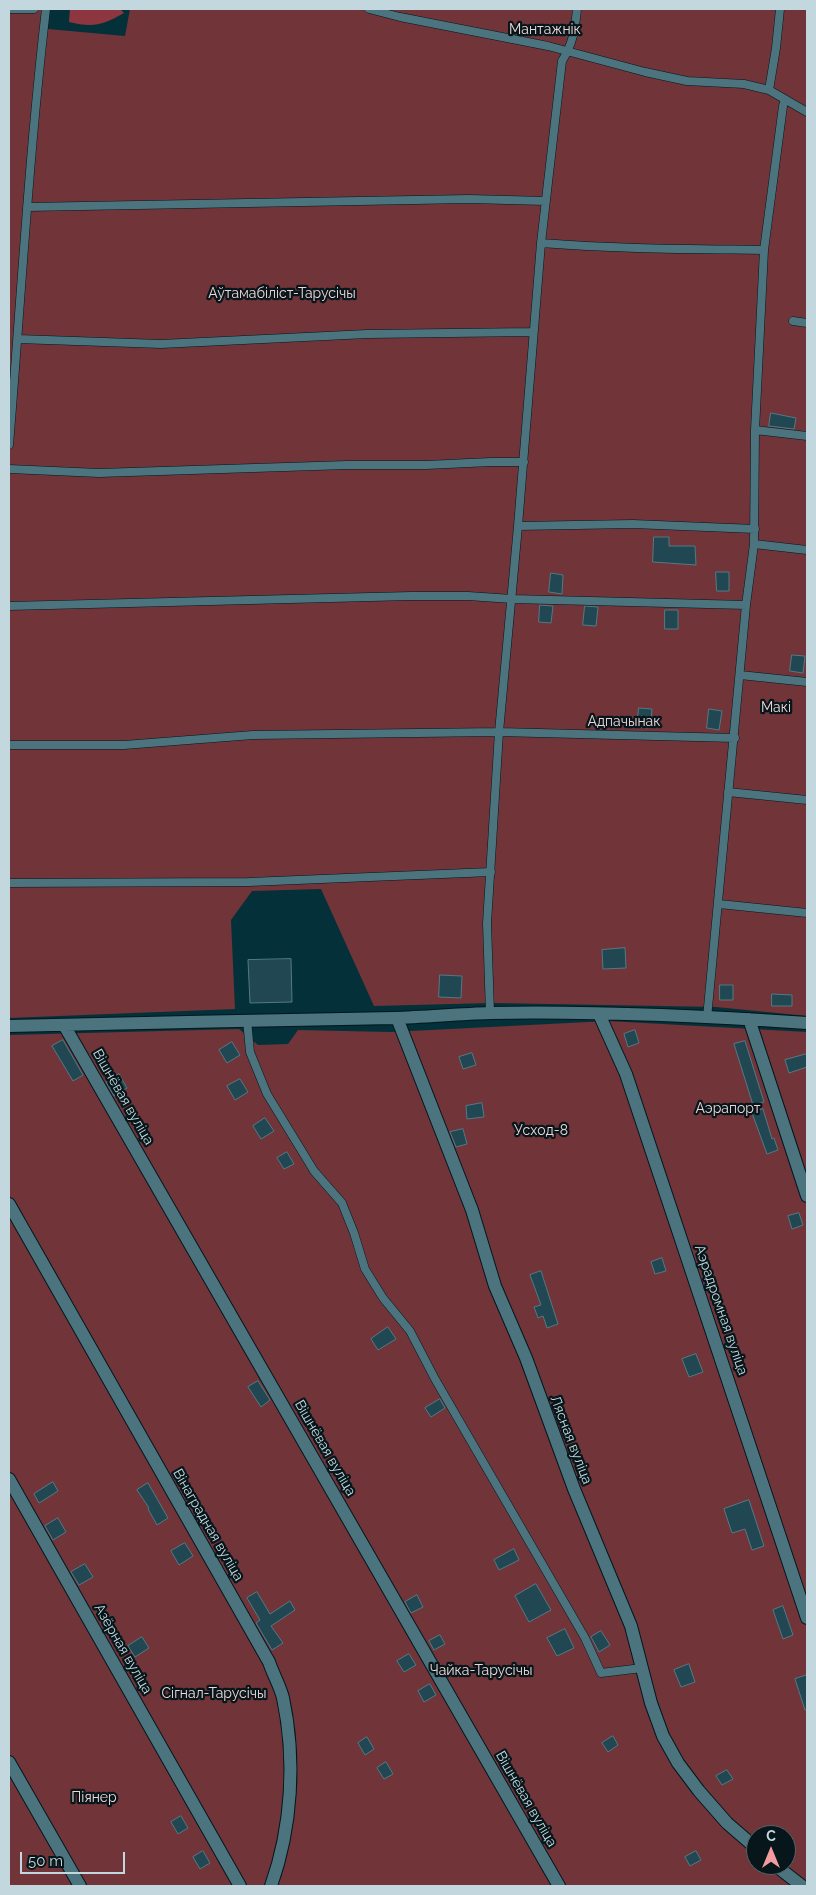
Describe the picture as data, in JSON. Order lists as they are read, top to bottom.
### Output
{
  "streets": {
    "street": [
      "Вішнёвая вуліца",
      "Аэрадромная вуліца",
      "Лясная вуліца",
      "Вінаградная вуліца",
      "Азёрная вуліца"
    ]
  },
  "parks": [
    "Мантажнік",
    "Аўтамабіліст-Тарусічы",
    "Макі",
    "Адпачынак",
    "Аэрапорт",
    "Усход-8",
    "Чайка-Тарусічы",
    "Сігнал-Тарусічы",
    "Піянер"
  ],
  "scale_bar": "50 m",
  "north": "top"
}
